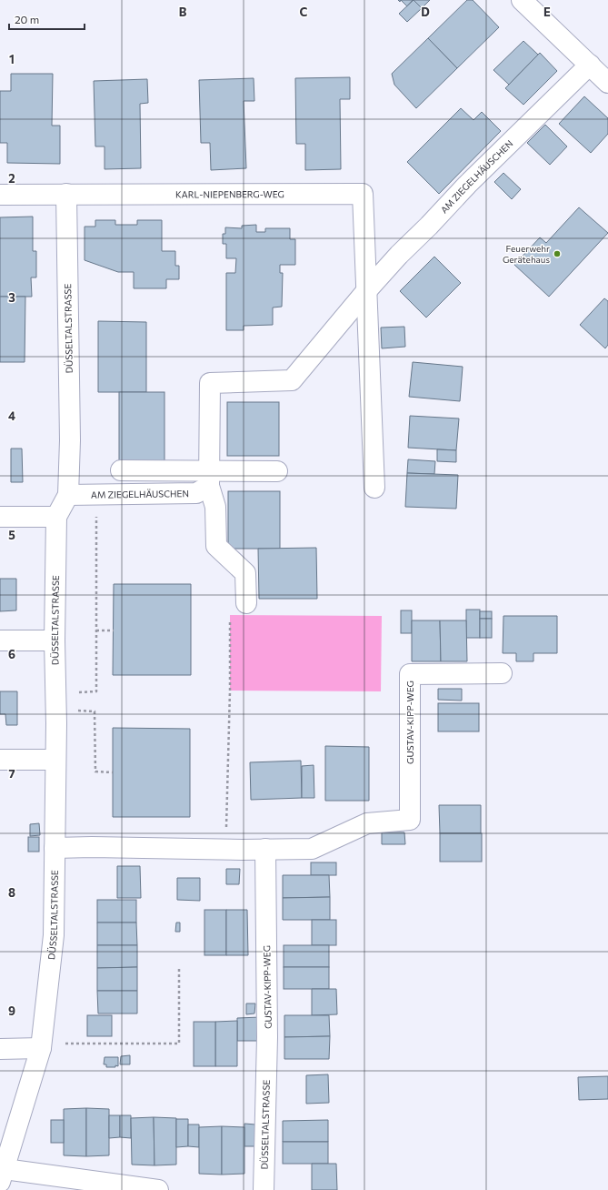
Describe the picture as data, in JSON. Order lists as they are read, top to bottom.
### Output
{
  "streets": {
    "street": [
      "AM ZIEGELHÄUSCHEN",
      "KARL-NIEPENBERG-WEG",
      "DÜSSELTALSTRASSE",
      "GUSTAV-KIPP-WEG"
    ]
  },
  "crossings": [
    ["AM ZIEGELHÄUSCHEN", "KARL-NIEPENBERG-WEG"],
    ["AM ZIEGELHÄUSCHEN", "DÜSSELTALSTRASSE"],
    ["KARL-NIEPENBERG-WEG", "DÜSSELTALSTRASSE"],
    ["DÜSSELTALSTRASSE", "GUSTAV-KIPP-WEG"]
  ],
  "places": ["Feuerwehr Gerätehaus"],
  "scale_bar": "20 m",
  "grid": {
    "columns": [
      "B",
      "C",
      "D",
      "E"
    ],
    "rows": [
      "1",
      "2",
      "3",
      "4",
      "5",
      "6",
      "7",
      "8",
      "9"
    ]
  }
}
